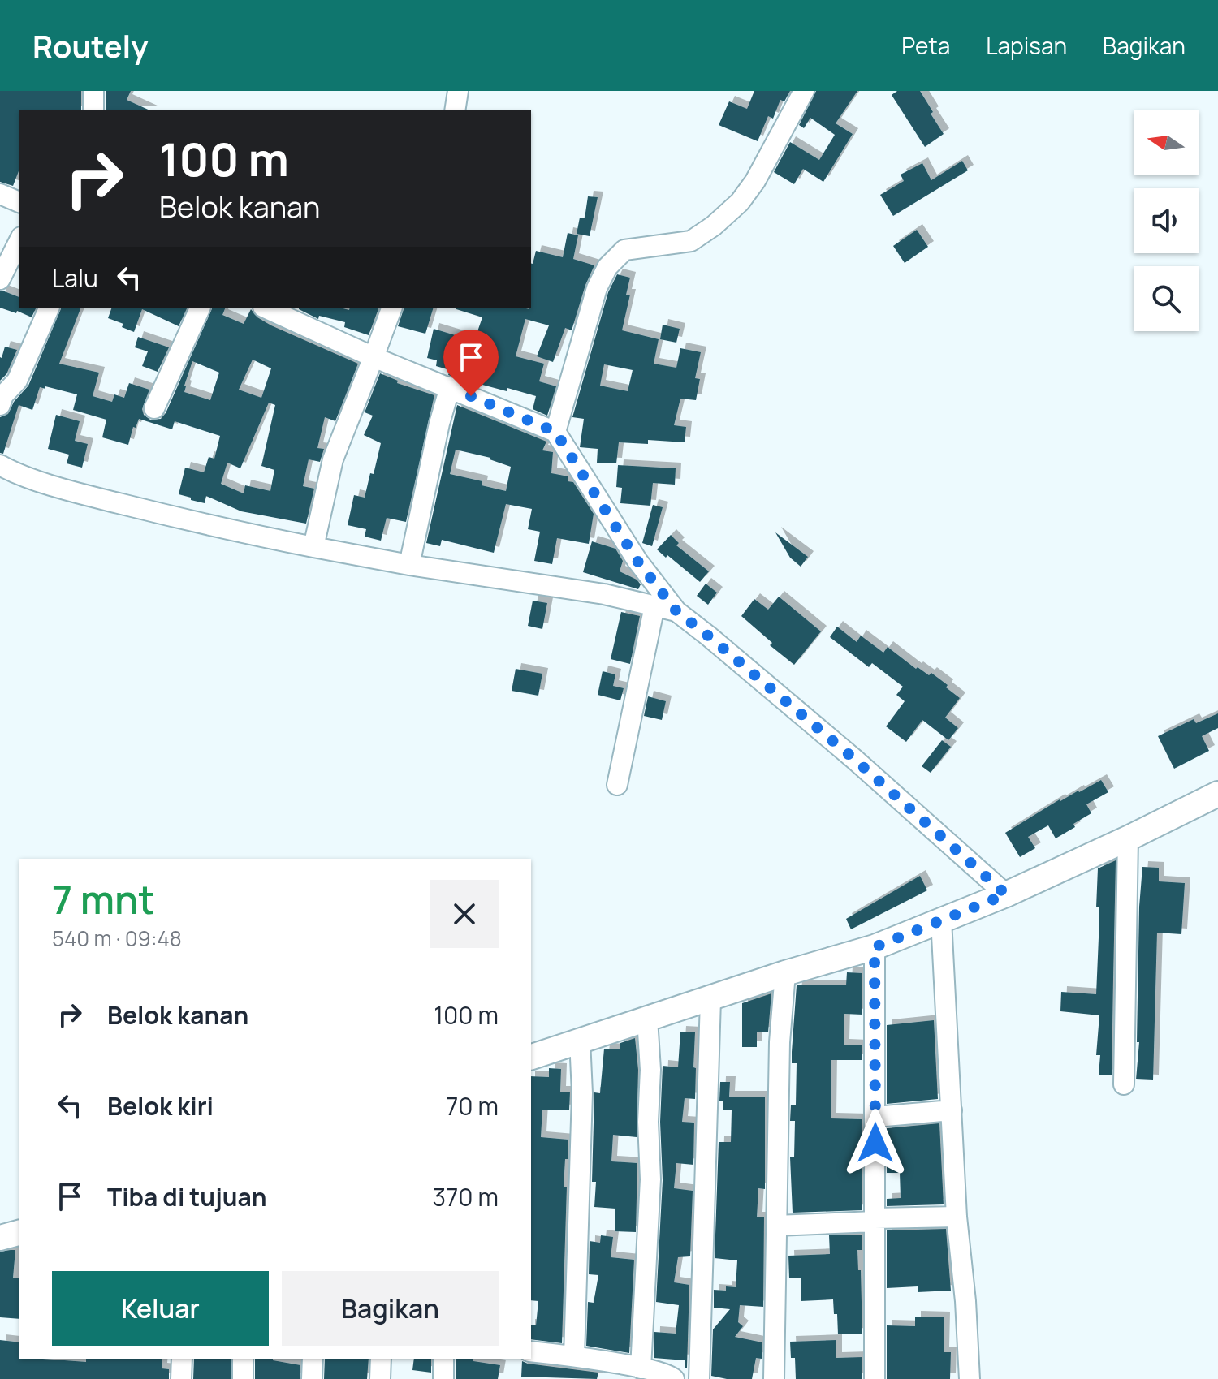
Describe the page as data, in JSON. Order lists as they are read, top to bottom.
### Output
{
  "north": "left",
  "page": {
    "header": "Routely",
    "nav": ["Peta", "Lapisan", "Bagikan"],
    "turn": ["100 m", "Belok kanan"],
    "then": "Lalu",
    "heading": ["7 mnt", "540 m · 09:48"],
    "list": [
      {
        "name": "Belok kanan",
        "value": "100 m"
      },
      {
        "name": "Belok kiri",
        "value": "70 m"
      },
      {
        "name": "Tiba di tujuan",
        "value": "370 m"
      }
    ],
    "buttons": ["Keluar", "Bagikan"]
  }
}
